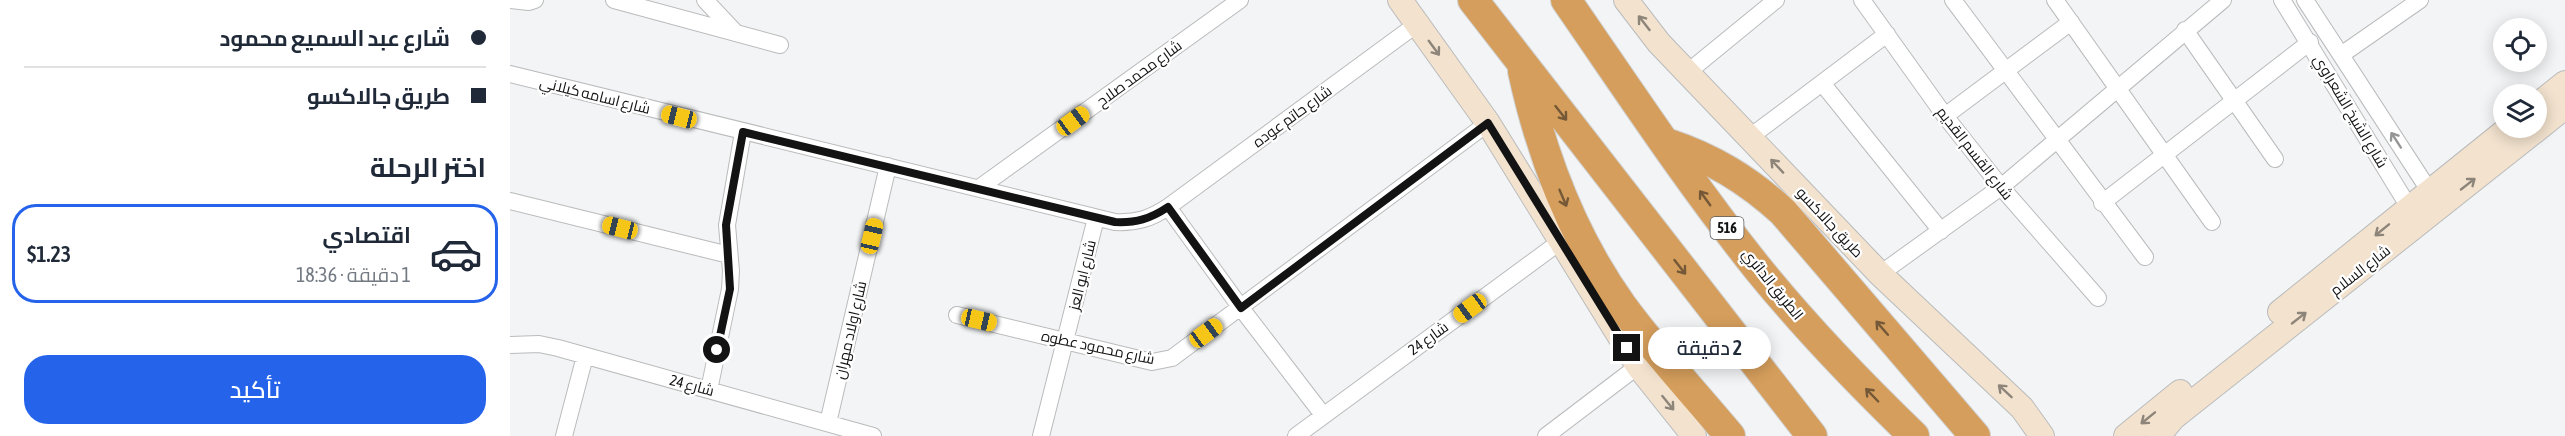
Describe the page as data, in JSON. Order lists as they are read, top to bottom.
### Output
{
  "streets": {
    "highway": ["516", "الطريق الدائري"],
    "street": [
      "شارع محمد صلاح",
      "شارع اسامه كيلاني",
      "شارع الشيخ الشعراوي",
      "شارع حاتم عوده",
      "شارع القسم القديم",
      "طريق جالاكسو",
      "شارع السلام",
      "شارع ابو العز",
      "شارع اولاد مهران",
      "شارع 24",
      "شارع محمود عطوه"
    ]
  },
  "crossings": [
    ["شارع محمد صلاح", "شارع اسامه كيلاني"],
    ["شارع اسامه كيلاني", "شارع حاتم عوده"],
    ["شارع اسامه كيلاني", "شارع ابو العز"],
    ["شارع اسامه كيلاني", "شارع اولاد مهران"],
    ["شارع الشيخ الشعراوي", "شارع السلام"],
    ["شارع ابو العز", "شارع محمود عطوه"],
    ["شارع اولاد مهران", "شارع 24"]
  ],
  "page": {
    "banner": ["شارع عبد السميع محمود", "طريق جالاكسو"],
    "heading": "اختر الرحلة",
    "list": [
      {
        "name": "اقتصادي",
        "note": "1 دقيقة · 18:36",
        "value": "$1.23"
      }
    ],
    "bubble": "2 دقيقة",
    "buttons": "تأكيد"
  }
}
